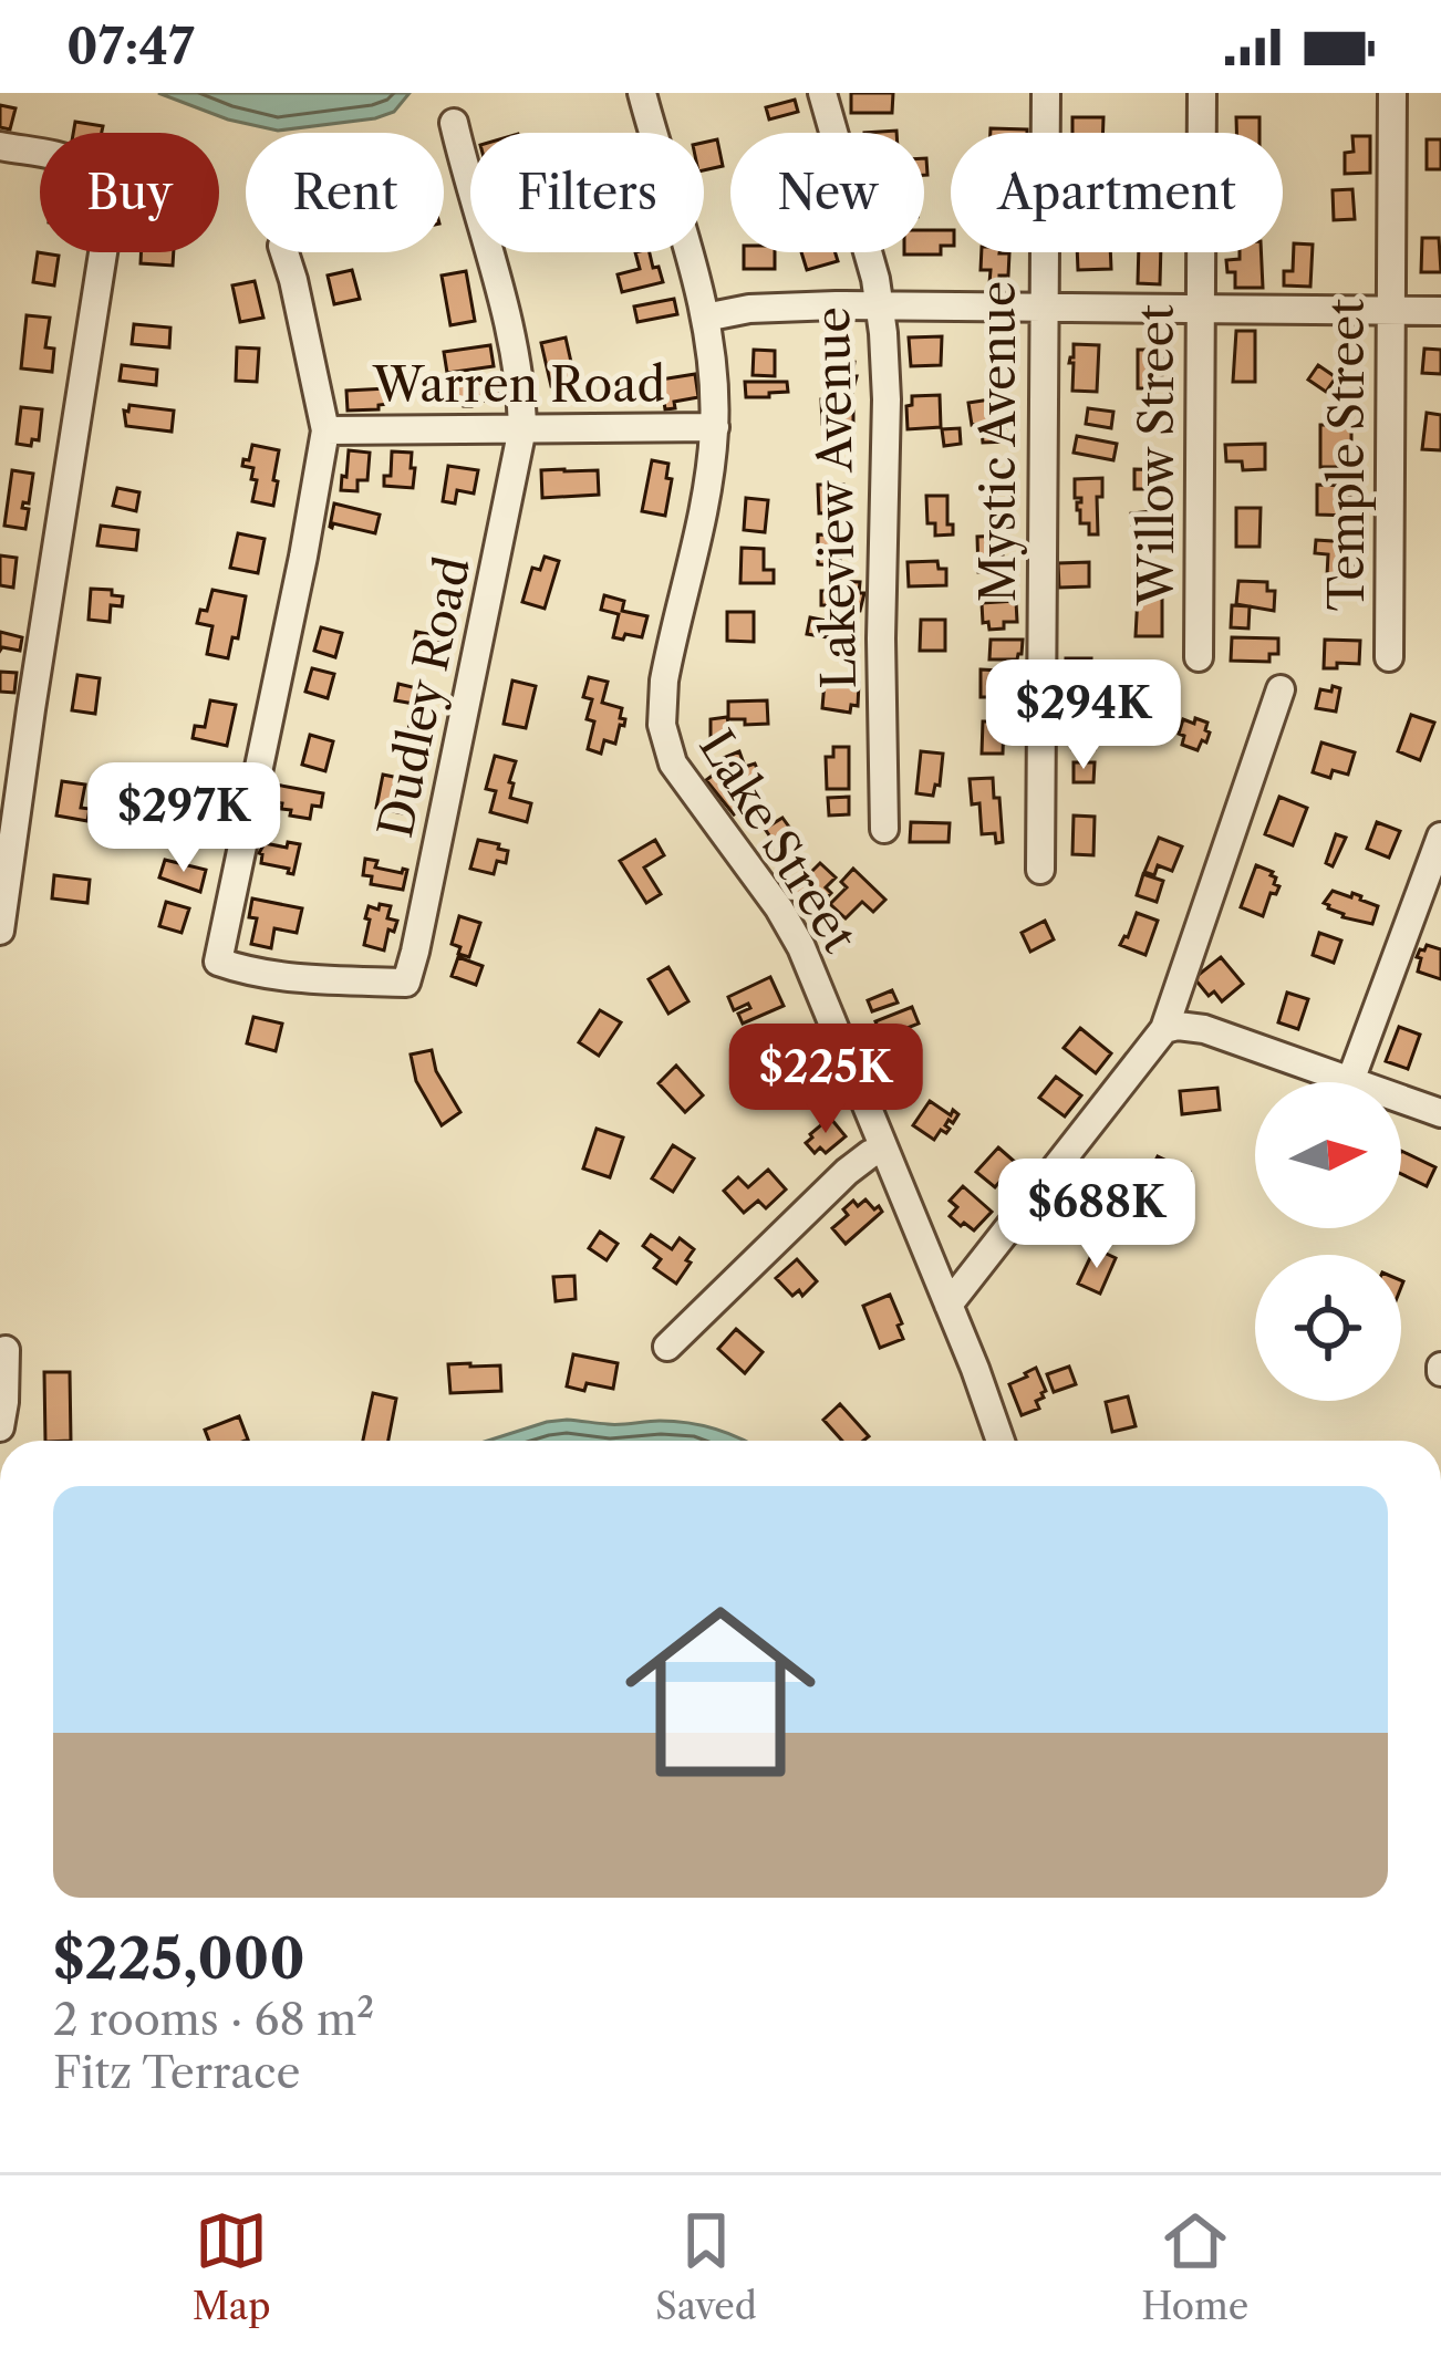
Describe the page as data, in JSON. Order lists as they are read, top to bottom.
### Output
{
  "streets": {
    "street": [
      "Warren Road",
      "Mystic Avenue",
      "Willow Street",
      "Temple Street",
      "Lakeview Avenue",
      "Dudley Road",
      "Lake Street"
    ]
  },
  "crossings": [
    ["Warren Road", "Dudley Road"],
    ["Warren Road", "Lake Street"]
  ],
  "north": "right",
  "page": {
    "status": "07:47",
    "chip": [
      "Buy",
      "Rent",
      "Filters",
      "New",
      "Apartment"
    ],
    "price": [
      "$294K",
      "$297K",
      "$225K",
      "$688K"
    ],
    "list": [
      {
        "name": "$225,000",
        "note": "2 rooms · 68 m² · Fitz Terrace"
      }
    ],
    "tabs": ["Map", "Saved", "Home"]
  }
}
